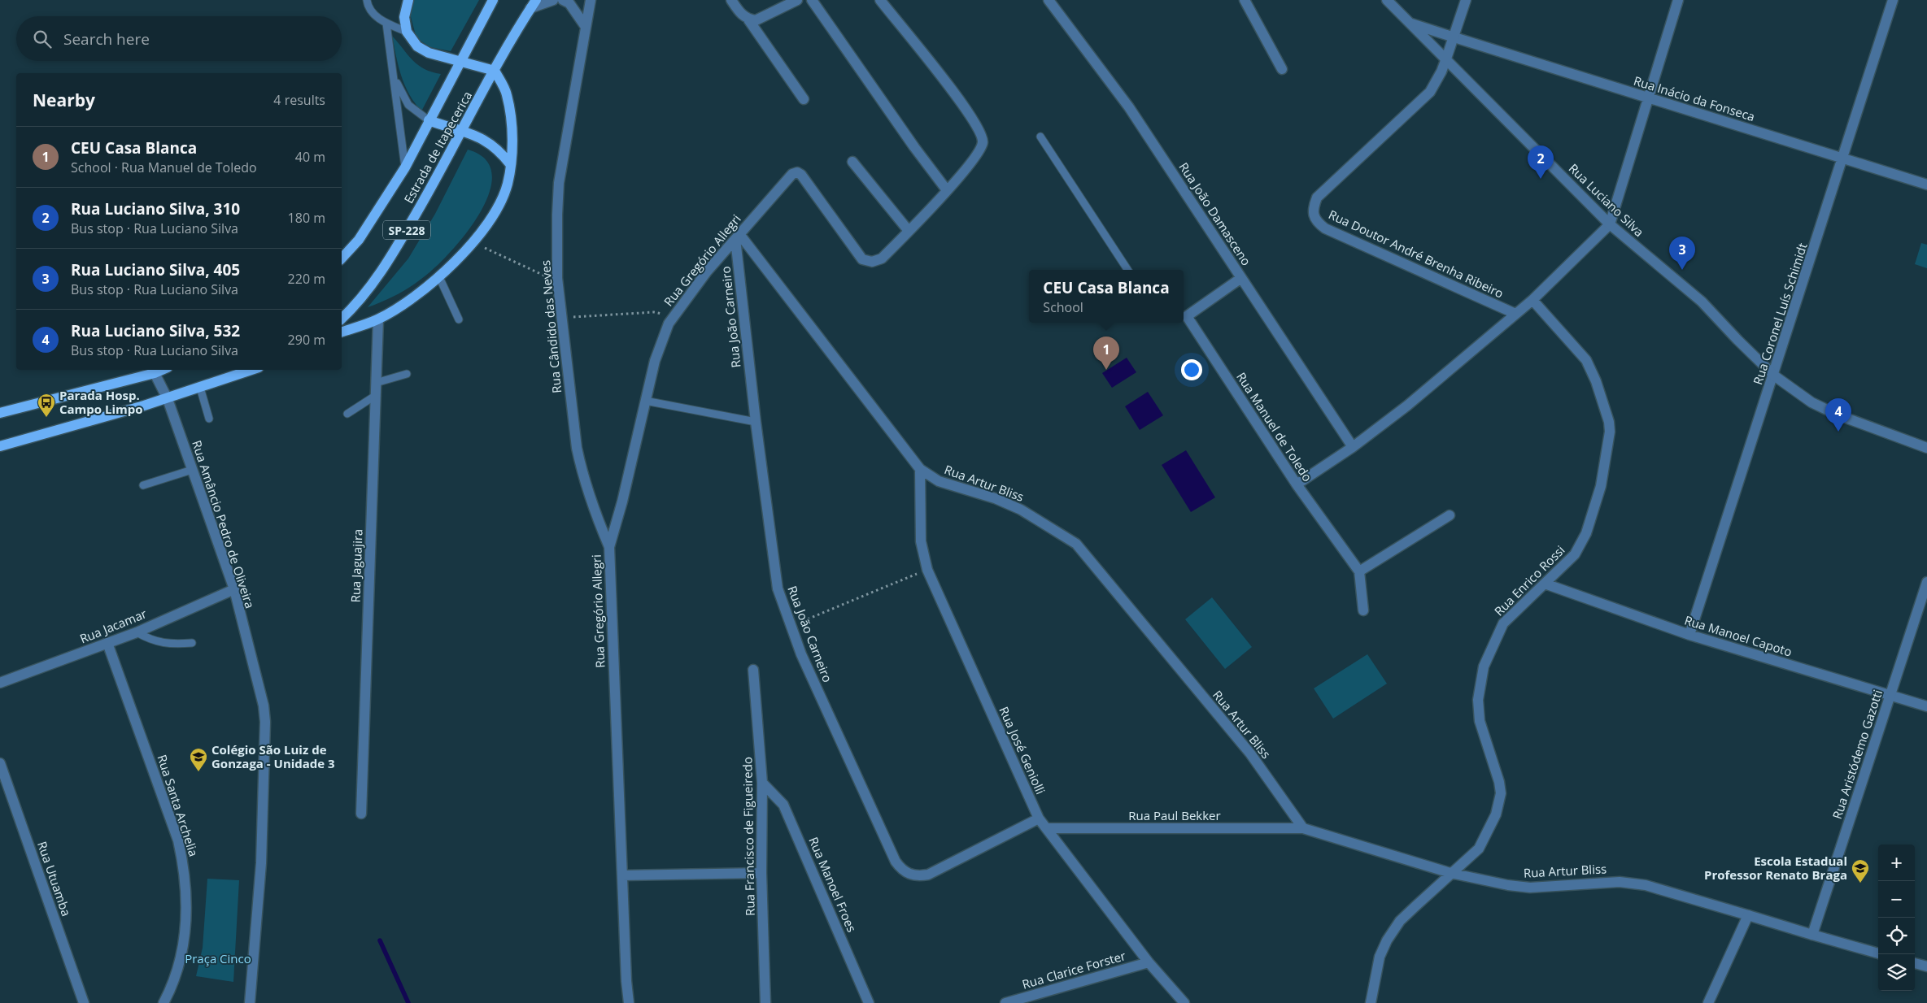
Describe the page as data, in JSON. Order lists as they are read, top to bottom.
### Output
{
  "streets": {
    "main road": ["Estrada de Itapecerica", "SP-228"],
    "street": [
      "Rua Inácio da Fonseca",
      "Rua Luciano Silva",
      "Rua João Damasceno",
      "Rua Doutor André Brenha Ribeiro",
      "Rua Gregório Allegri",
      "Rua Coronel Luís Schimidt",
      "Rua João Carneiro",
      "Rua Cândido das Neves",
      "Rua Manuel de Toledo",
      "Rua Artur Bliss",
      "Rua Amâncio Pedro de Oliveira",
      "Rua Jaguajira",
      "Rua Enrico Rossi",
      "Rua Jacamar",
      "Rua Manoel Capoto",
      "Rua José Geniolli",
      "Rua Aristódemo Gazotti",
      "Rua Santa Archelia",
      "Rua Paul Bekker",
      "Rua Francisco de Figueiredo",
      "Rua Utuamba",
      "Rua Manoel Froes",
      "Rua Clarice Forster"
    ]
  },
  "crossings": [
    ["Rua Inácio da Fonseca", "Rua Luciano Silva"],
    ["Rua Inácio da Fonseca", "Rua Doutor André Brenha Ribeiro"],
    ["Rua Inácio da Fonseca", "Rua Coronel Luís Schimidt"],
    ["Rua Luciano Silva", "Rua Doutor André Brenha Ribeiro"],
    ["Rua Luciano Silva", "Rua Coronel Luís Schimidt"],
    ["Rua João Damasceno", "Rua Manuel de Toledo"],
    ["Rua Gregório Allegri", "Rua João Carneiro"],
    ["Rua Gregório Allegri", "Rua Cândido das Neves"],
    ["Rua Gregório Allegri", "Rua Artur Bliss"],
    ["Rua Coronel Luís Schimidt", "Rua Manoel Capoto"],
    ["Rua João Carneiro", "Rua Artur Bliss"],
    ["Rua João Carneiro", "Rua José Geniolli"],
    ["Rua Artur Bliss", "Rua Enrico Rossi"],
    ["Rua Artur Bliss", "Rua José Geniolli"],
    ["Rua Artur Bliss", "Rua Aristódemo Gazotti"],
    ["Rua Artur Bliss", "Rua Paul Bekker"],
    ["Rua Amâncio Pedro de Oliveira", "Rua Jacamar"],
    ["Rua Enrico Rossi", "Rua Manoel Capoto"],
    ["Rua Jacamar", "Rua Santa Archelia"],
    ["Rua Manoel Capoto", "Rua Aristódemo Gazotti"],
    ["Rua José Geniolli", "Rua Paul Bekker"],
    ["Rua José Geniolli", "Rua Clarice Forster"],
    ["Rua Francisco de Figueiredo", "Rua Manoel Froes"]
  ],
  "parks": ["Praça Cinco"],
  "places": {
    "bus stop": ["Parada Hosp. Campo Limpo"],
    "school or university": ["Colégio São Luiz de Gonzaga - Unidade 3", "Escola Estadual Professor Renato Braga"]
  },
  "page": {
    "search": "Search here",
    "heading": ["Nearby", "4 results"],
    "list": [
      {
        "mark": "1",
        "name": "CEU Casa Blanca",
        "note": "School · Rua Manuel de Toledo",
        "value": "40 m"
      },
      {
        "mark": "2",
        "name": "Rua Luciano Silva, 310",
        "note": "Bus stop · Rua Luciano Silva",
        "value": "180 m"
      },
      {
        "mark": "3",
        "name": "Rua Luciano Silva, 405",
        "note": "Bus stop · Rua Luciano Silva",
        "value": "220 m"
      },
      {
        "mark": "4",
        "name": "Rua Luciano Silva, 532",
        "note": "Bus stop · Rua Luciano Silva",
        "value": "290 m"
      }
    ],
    "pins": [
      "2",
      "3",
      "1",
      "4"
    ],
    "popup": ["CEU Casa Blanca", "School"],
    "map_buttons": ["+", "−"]
  }
}
